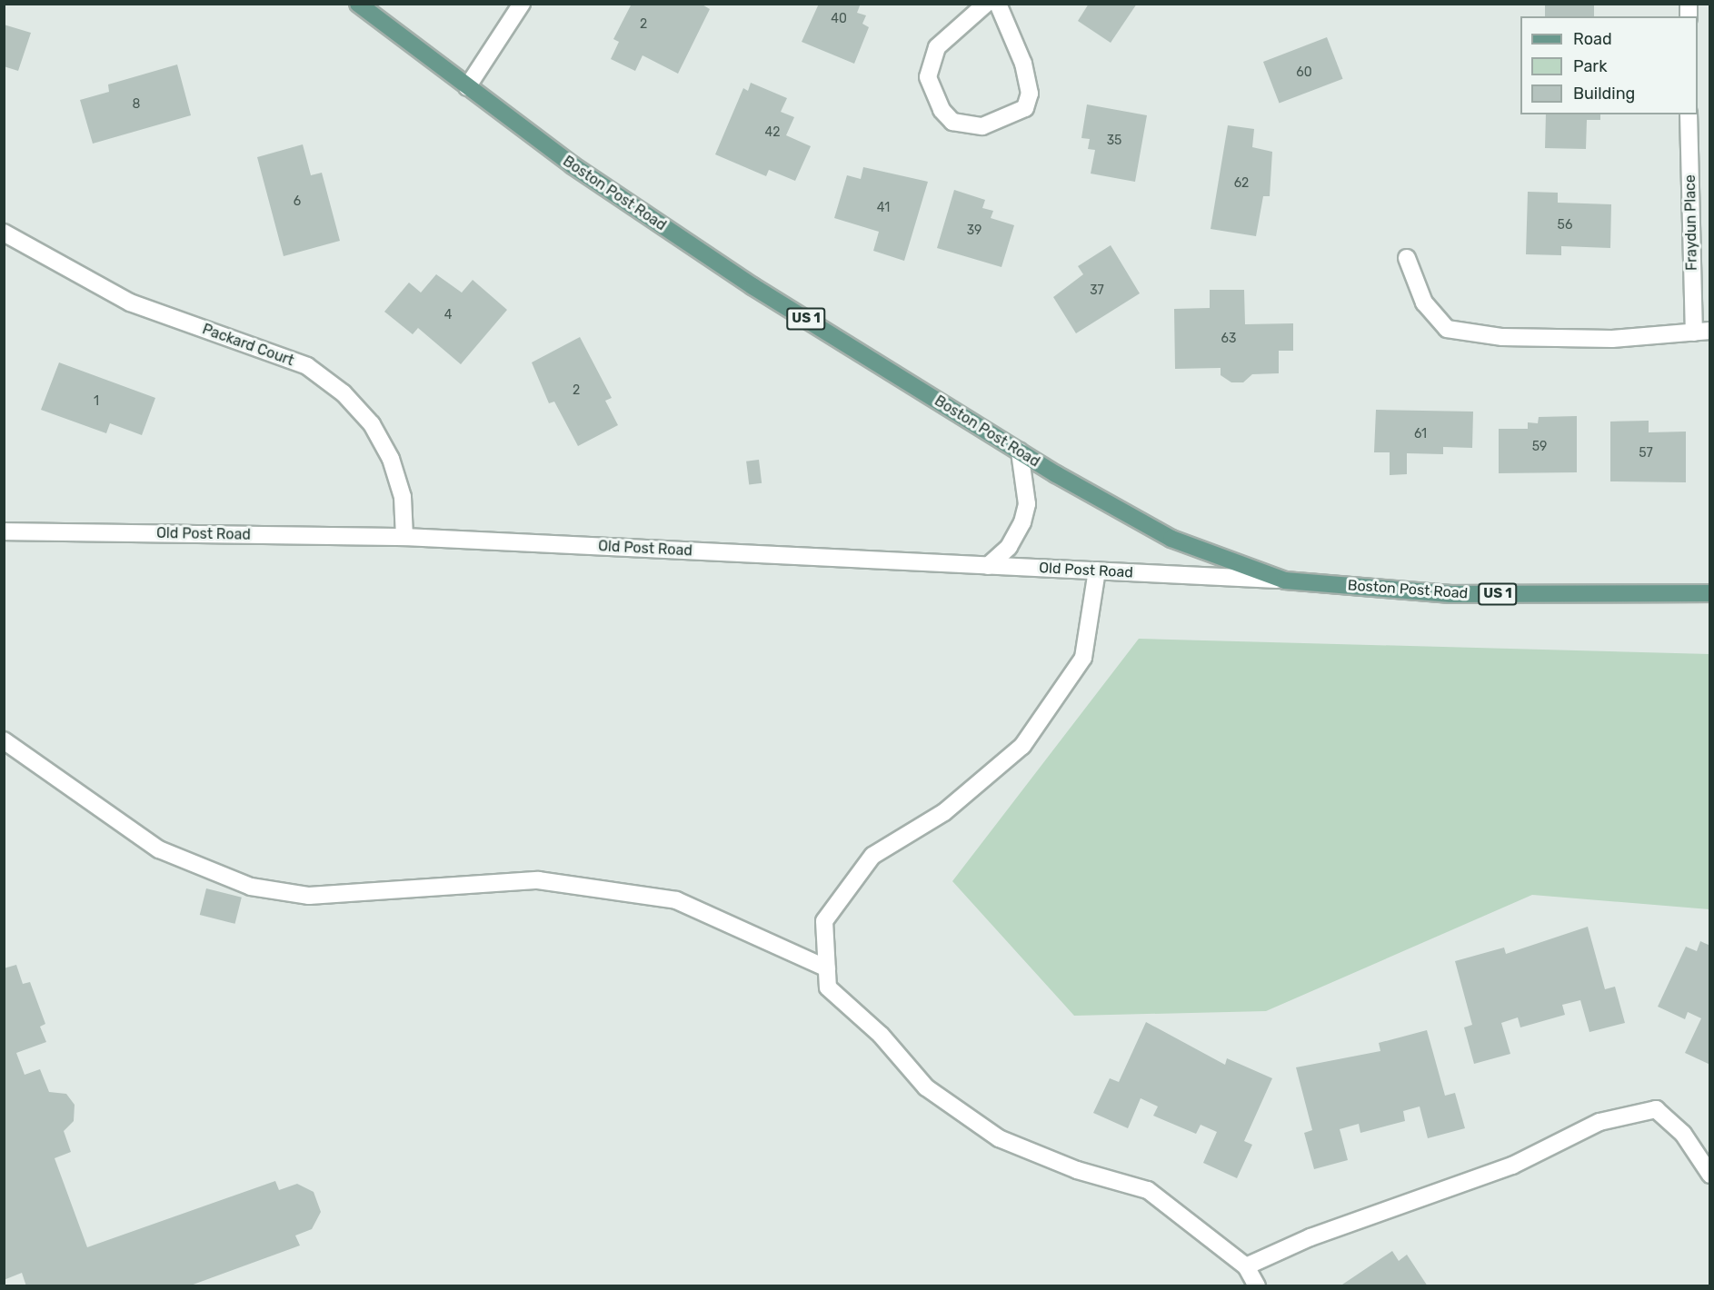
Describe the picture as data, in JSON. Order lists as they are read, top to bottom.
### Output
{
  "streets": {
    "main road": ["Boston Post Road", "US 1"],
    "street": ["Fraydun Place", "Packard Court", "Old Post Road"]
  },
  "crossings": [
    ["Boston Post Road", "Old Post Road"],
    ["Packard Court", "Old Post Road"]
  ],
  "house_numbers": [
    "40",
    "2",
    "60",
    "8",
    "42",
    "35",
    "62",
    "6",
    "41",
    "56",
    "39",
    "37",
    "4",
    "63",
    "2",
    "1",
    "61",
    "59",
    "57"
  ],
  "legend": ["Road", "Park", "Building"]
}
